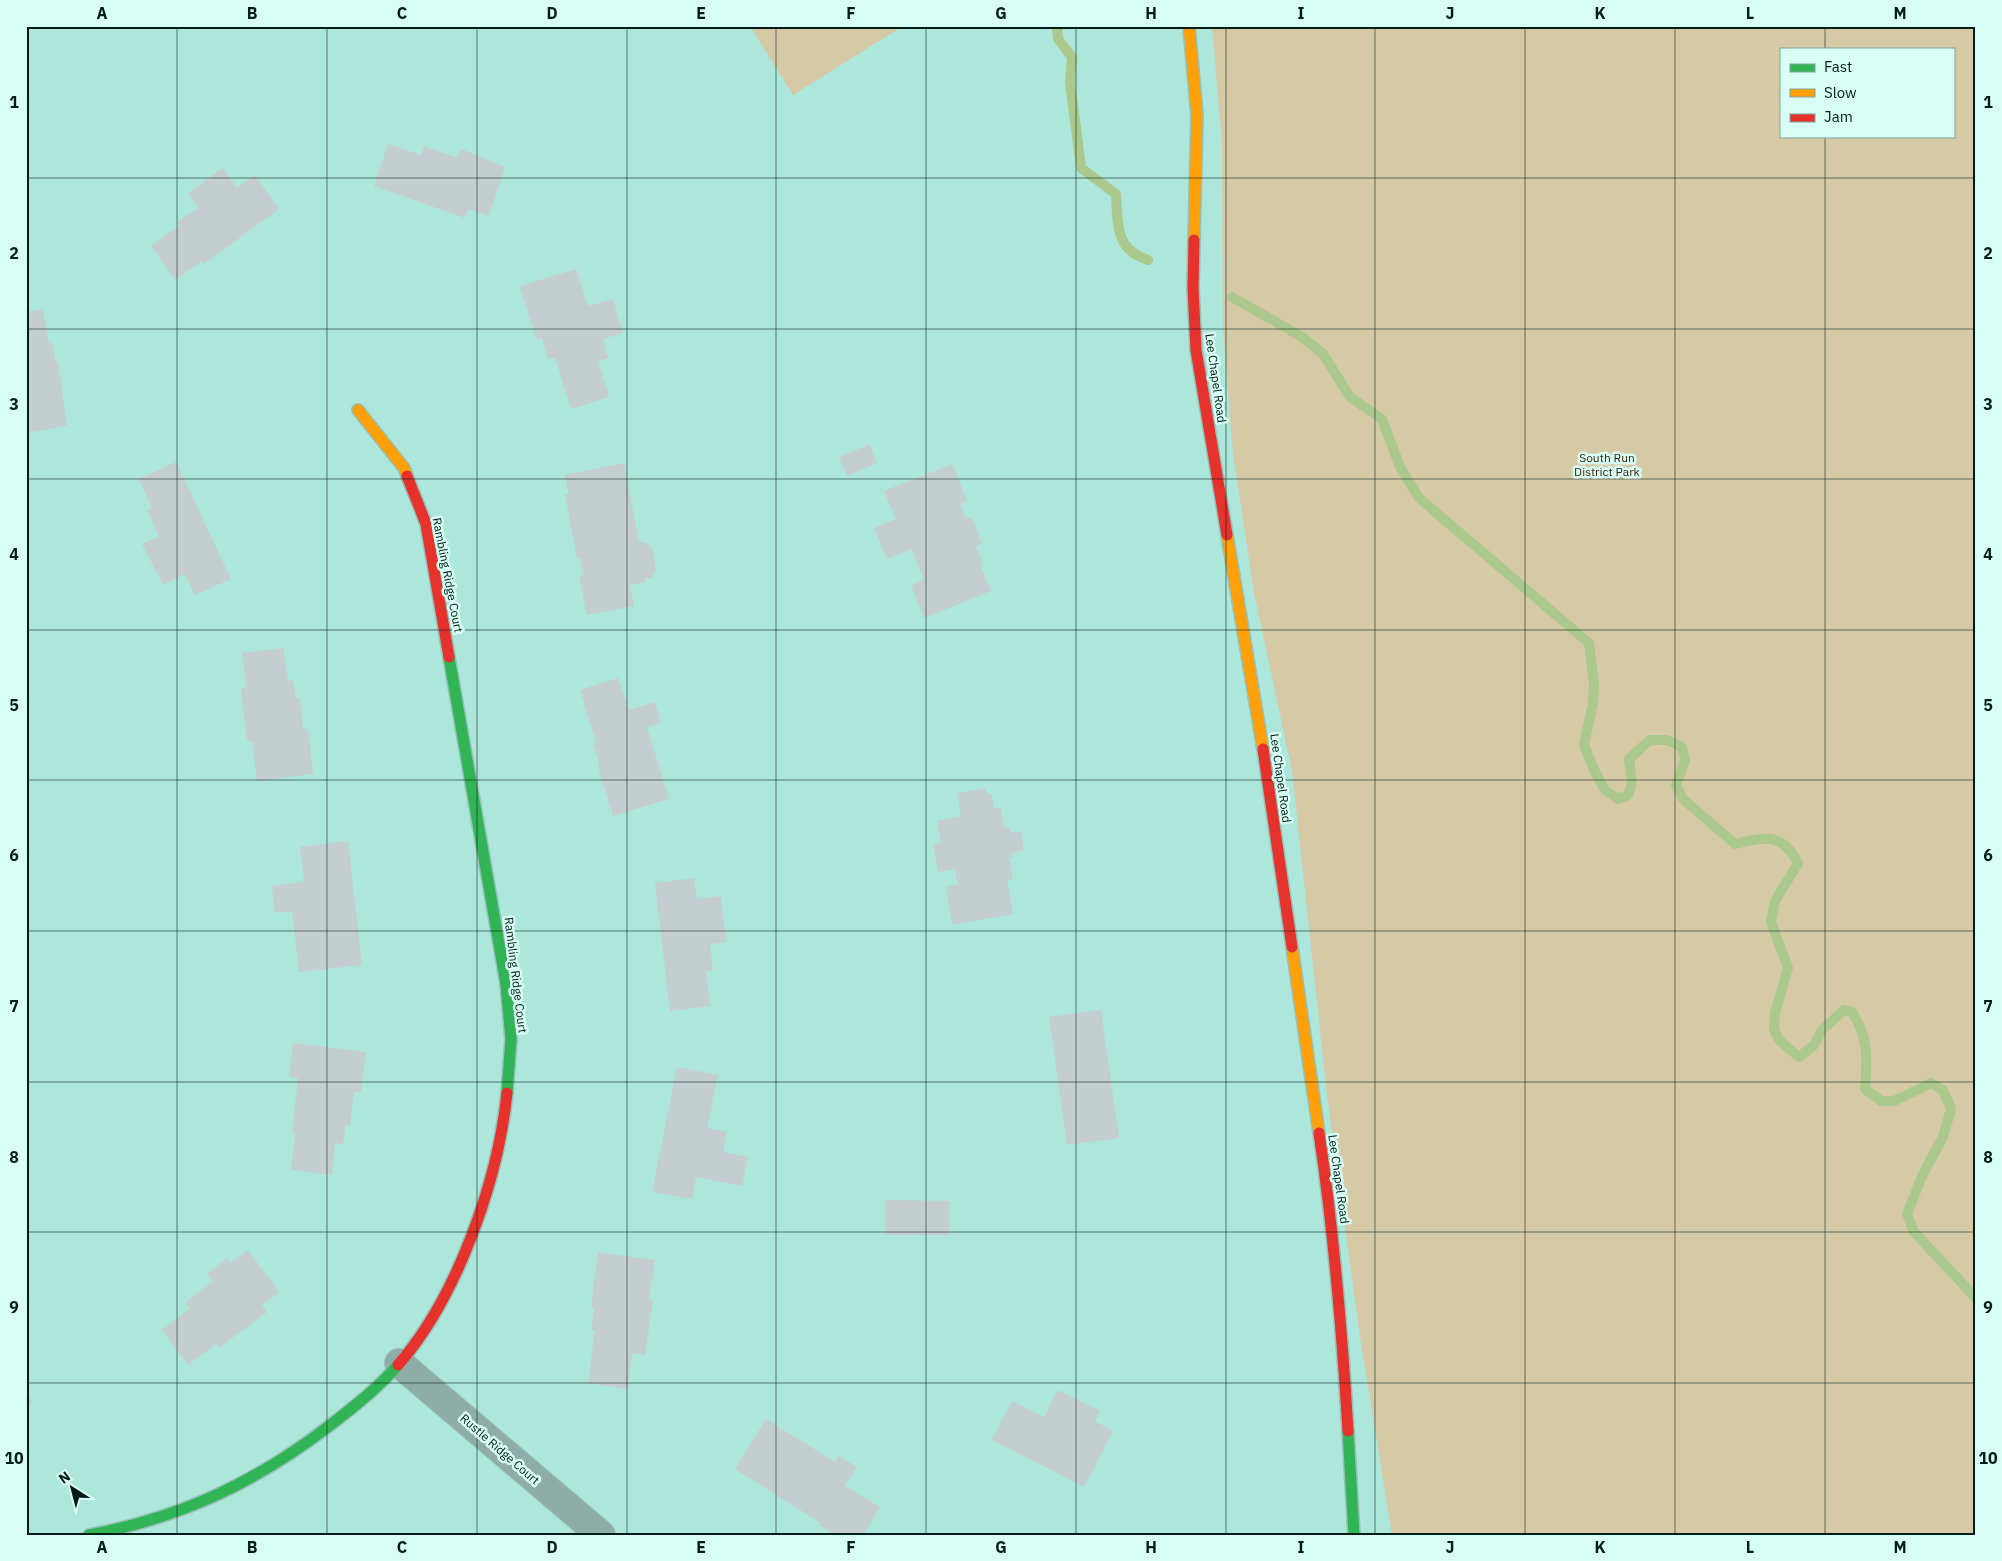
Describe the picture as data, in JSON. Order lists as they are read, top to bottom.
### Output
{
  "streets": {
    "main road": ["Lee Chapel Road", "Rambling Ridge Court"],
    "street": ["Rustle Ridge Court"]
  },
  "crossings": [
    ["Rambling Ridge Court", "Rustle Ridge Court"]
  ],
  "parks": ["South Run District Park"],
  "legend": ["Fast", "Slow", "Jam"],
  "north": "top left",
  "grid": {
    "columns": [
      "A",
      "B",
      "C",
      "D",
      "E",
      "F",
      "G",
      "H",
      "I",
      "J",
      "K",
      "L",
      "M"
    ],
    "rows": [
      "1",
      "2",
      "3",
      "4",
      "5",
      "6",
      "7",
      "8",
      "9",
      "10"
    ]
  }
}
